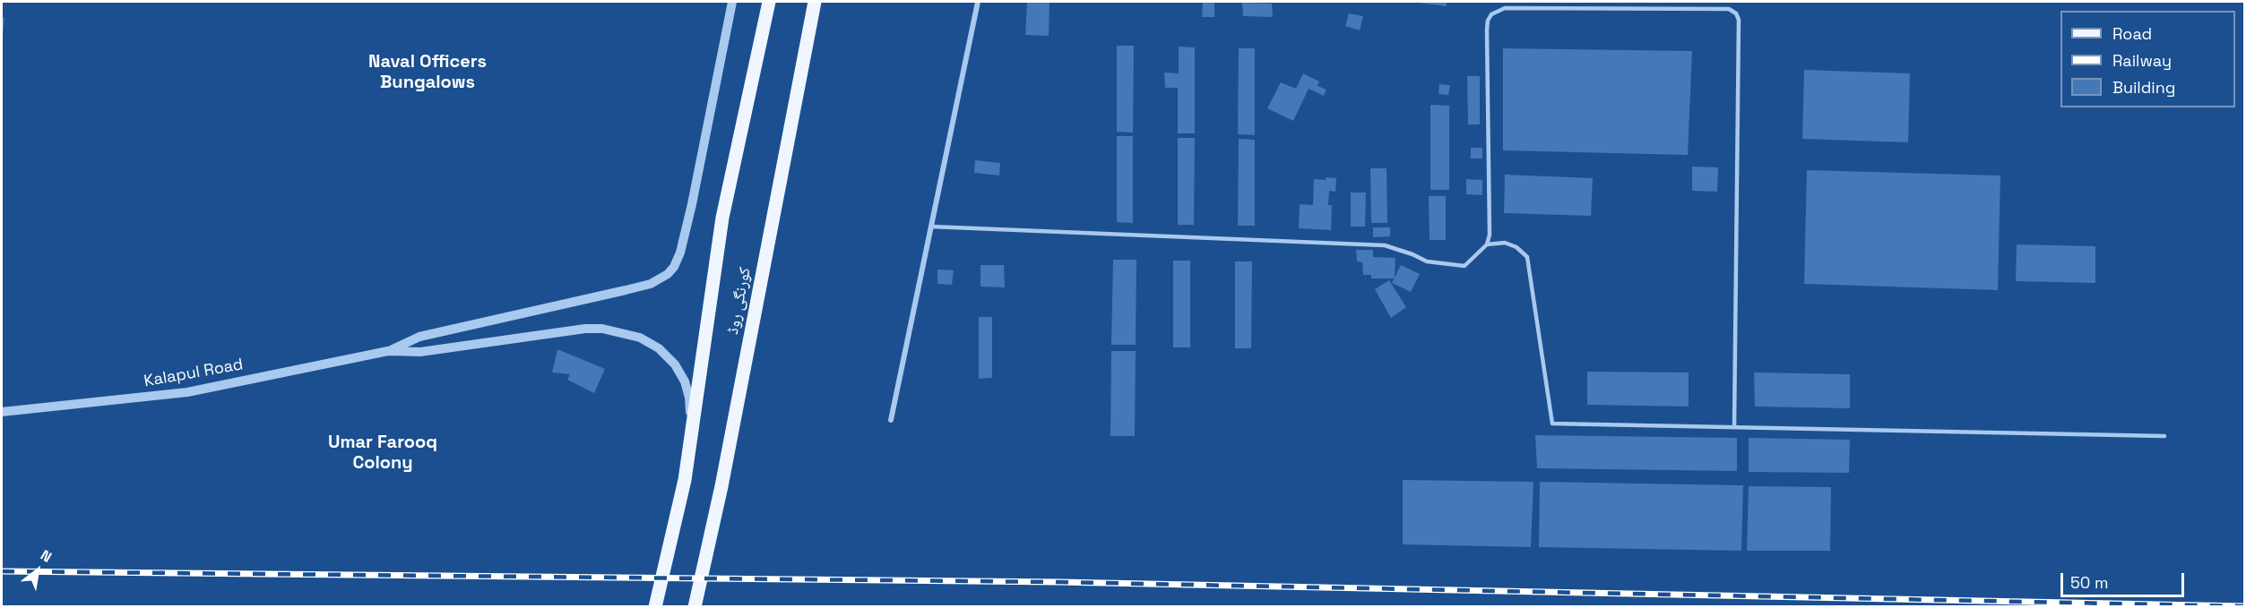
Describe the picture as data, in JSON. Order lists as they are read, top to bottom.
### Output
{
  "streets": {
    "main road": ["کورنگی روڈ"],
    "street": ["Kalapul Road"]
  },
  "districts": ["Naval Officers Bungalows", "Umar Farooq Colony"],
  "legend": ["Road", "Railway", "Building"],
  "scale_bar": "50 m",
  "north": "top right"
}
